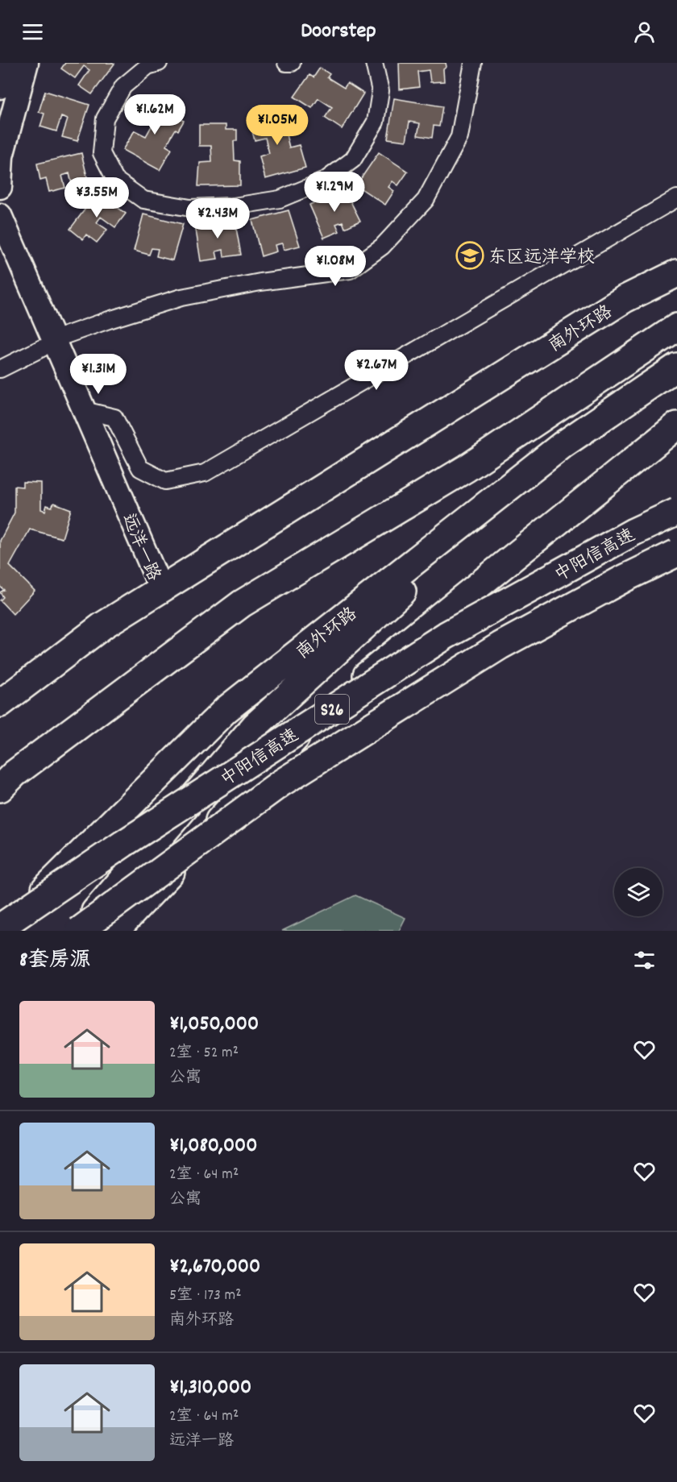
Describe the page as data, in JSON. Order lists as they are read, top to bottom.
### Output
{
  "streets": {
    "highway": ["南外环路", "中阳信高速", "S26"],
    "street": ["远洋一路"]
  },
  "crossings": [
    ["南外环路", "远洋一路"]
  ],
  "places": {
    "school or university": ["东区远洋学校"]
  },
  "page": {
    "header": "Doorstep",
    "price": [
      "¥1.62M",
      "¥1.05M",
      "¥1.29M",
      "¥3.55M",
      "¥2.43M",
      "¥1.08M",
      "¥2.67M",
      "¥1.31M"
    ],
    "heading": "8套房源",
    "list": [
      {
        "name": "¥1,050,000",
        "note": "2室 · 52 m² · 公寓"
      },
      {
        "name": "¥1,080,000",
        "note": "2室 · 64 m² · 公寓"
      },
      {
        "name": "¥2,670,000",
        "note": "5室 · 173 m² · 南外环路"
      },
      {
        "name": "¥1,310,000",
        "note": "2室 · 64 m² · 远洋一路"
      }
    ]
  }
}
